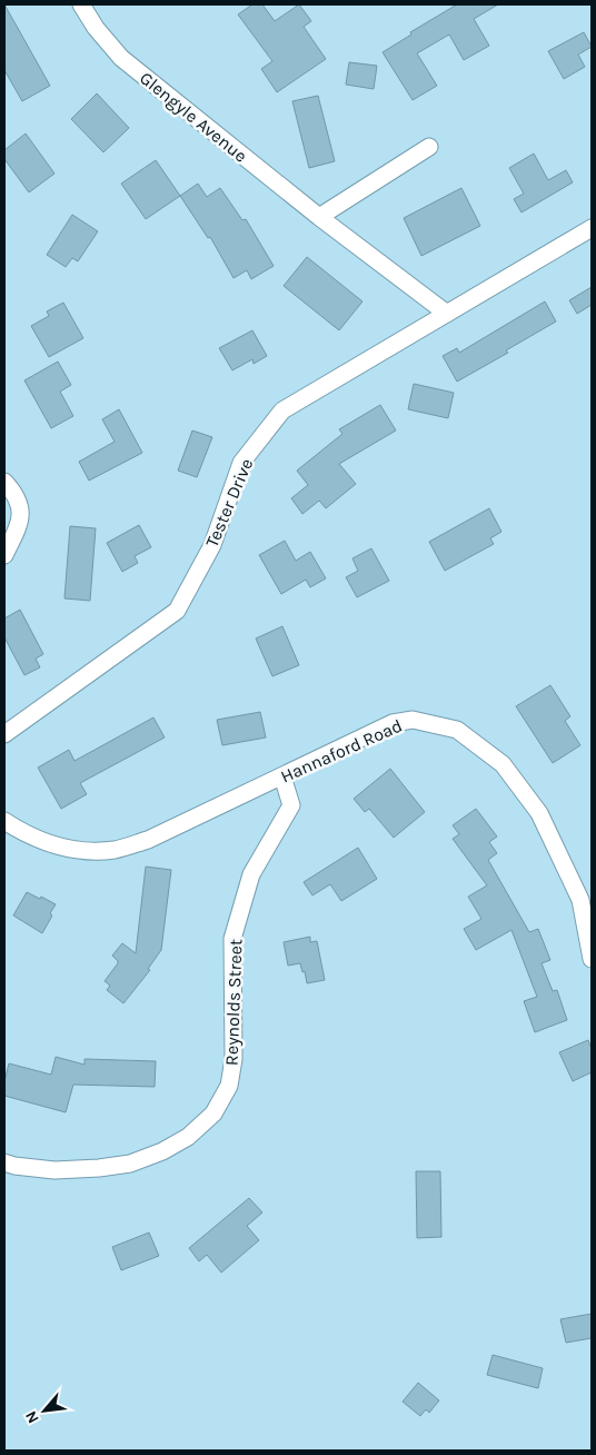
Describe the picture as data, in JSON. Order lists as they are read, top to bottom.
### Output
{
  "streets": {
    "street": [
      "Glengyle Avenue",
      "Tester Drive",
      "Hannaford Road",
      "Reynolds Street"
    ]
  },
  "crossings": [
    ["Glengyle Avenue", "Tester Drive"],
    ["Hannaford Road", "Reynolds Street"]
  ],
  "north": "bottom left"
}
